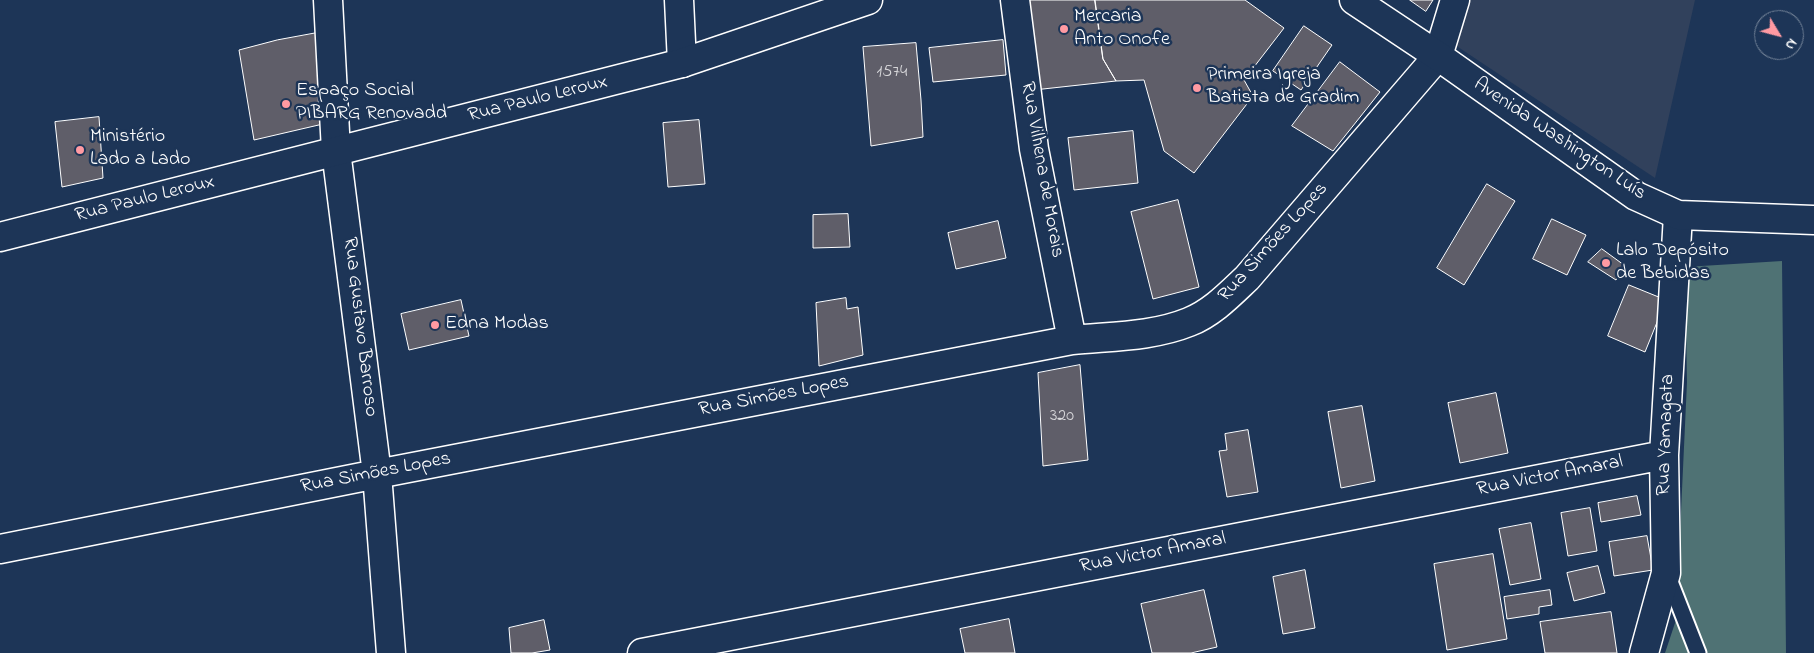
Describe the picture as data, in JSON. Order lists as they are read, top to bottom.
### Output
{
  "streets": {
    "street": [
      "Rua Paulo Leroux",
      "Avenida Washington Luís",
      "Rua Vilhena de Morais",
      "Rua Simões Lopes",
      "Rua Gustavo Barroso",
      "Rua Yamagata",
      "Rua Victor Amaral"
    ]
  },
  "crossings": [
    ["Rua Paulo Leroux", "Rua Gustavo Barroso"],
    ["Avenida Washington Luís", "Rua Simões Lopes"],
    ["Avenida Washington Luís", "Rua Yamagata"],
    ["Rua Vilhena de Morais", "Rua Simões Lopes"],
    ["Rua Simões Lopes", "Rua Gustavo Barroso"],
    ["Rua Yamagata", "Rua Victor Amaral"]
  ],
  "places": [
    "Mercaria Anto Onofe",
    "Primeira Igreja Batista de Gradim",
    "Espaço Social PIBARG Renovadd",
    "Ministério Lado a Lado",
    "Lalo Depósito de Bebidas",
    "Edna Modas"
  ],
  "house_numbers": ["1574", "320"],
  "north": "bottom right"
}
